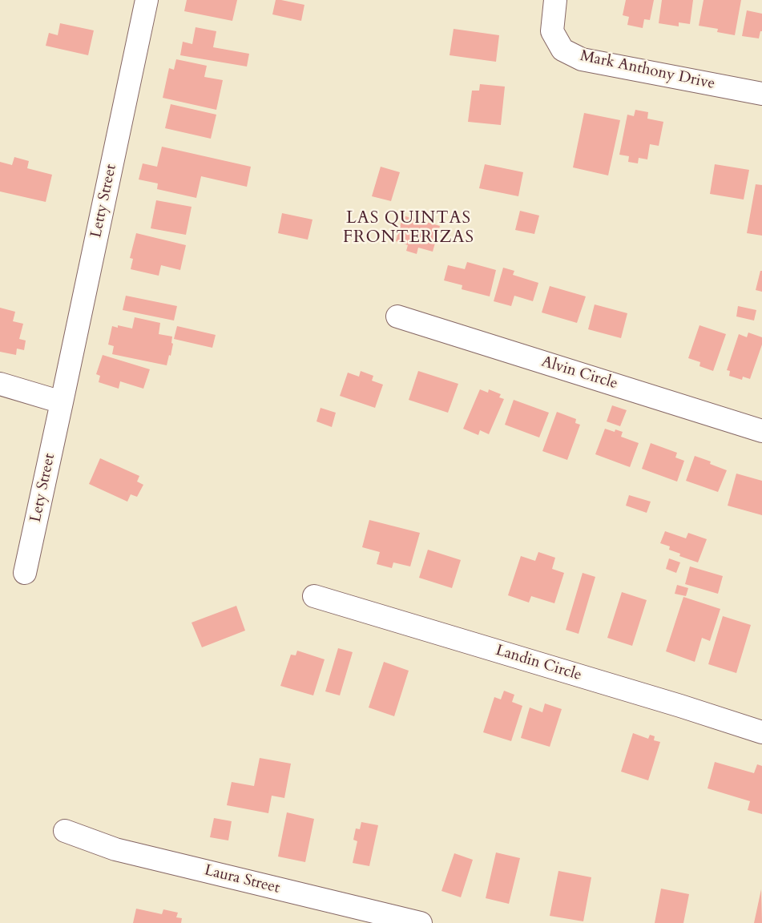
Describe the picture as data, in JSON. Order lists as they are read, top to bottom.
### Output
{
  "streets": {
    "street": [
      "Mark Anthony Drive",
      "Letty Street",
      "Alvin Circle",
      "Lety Street",
      "Landin Circle",
      "Laura Street"
    ]
  },
  "crossings": [
    ["Letty Street", "Lety Street"]
  ],
  "districts": ["LAS QUINTAS FRONTERIZAS"]
}
